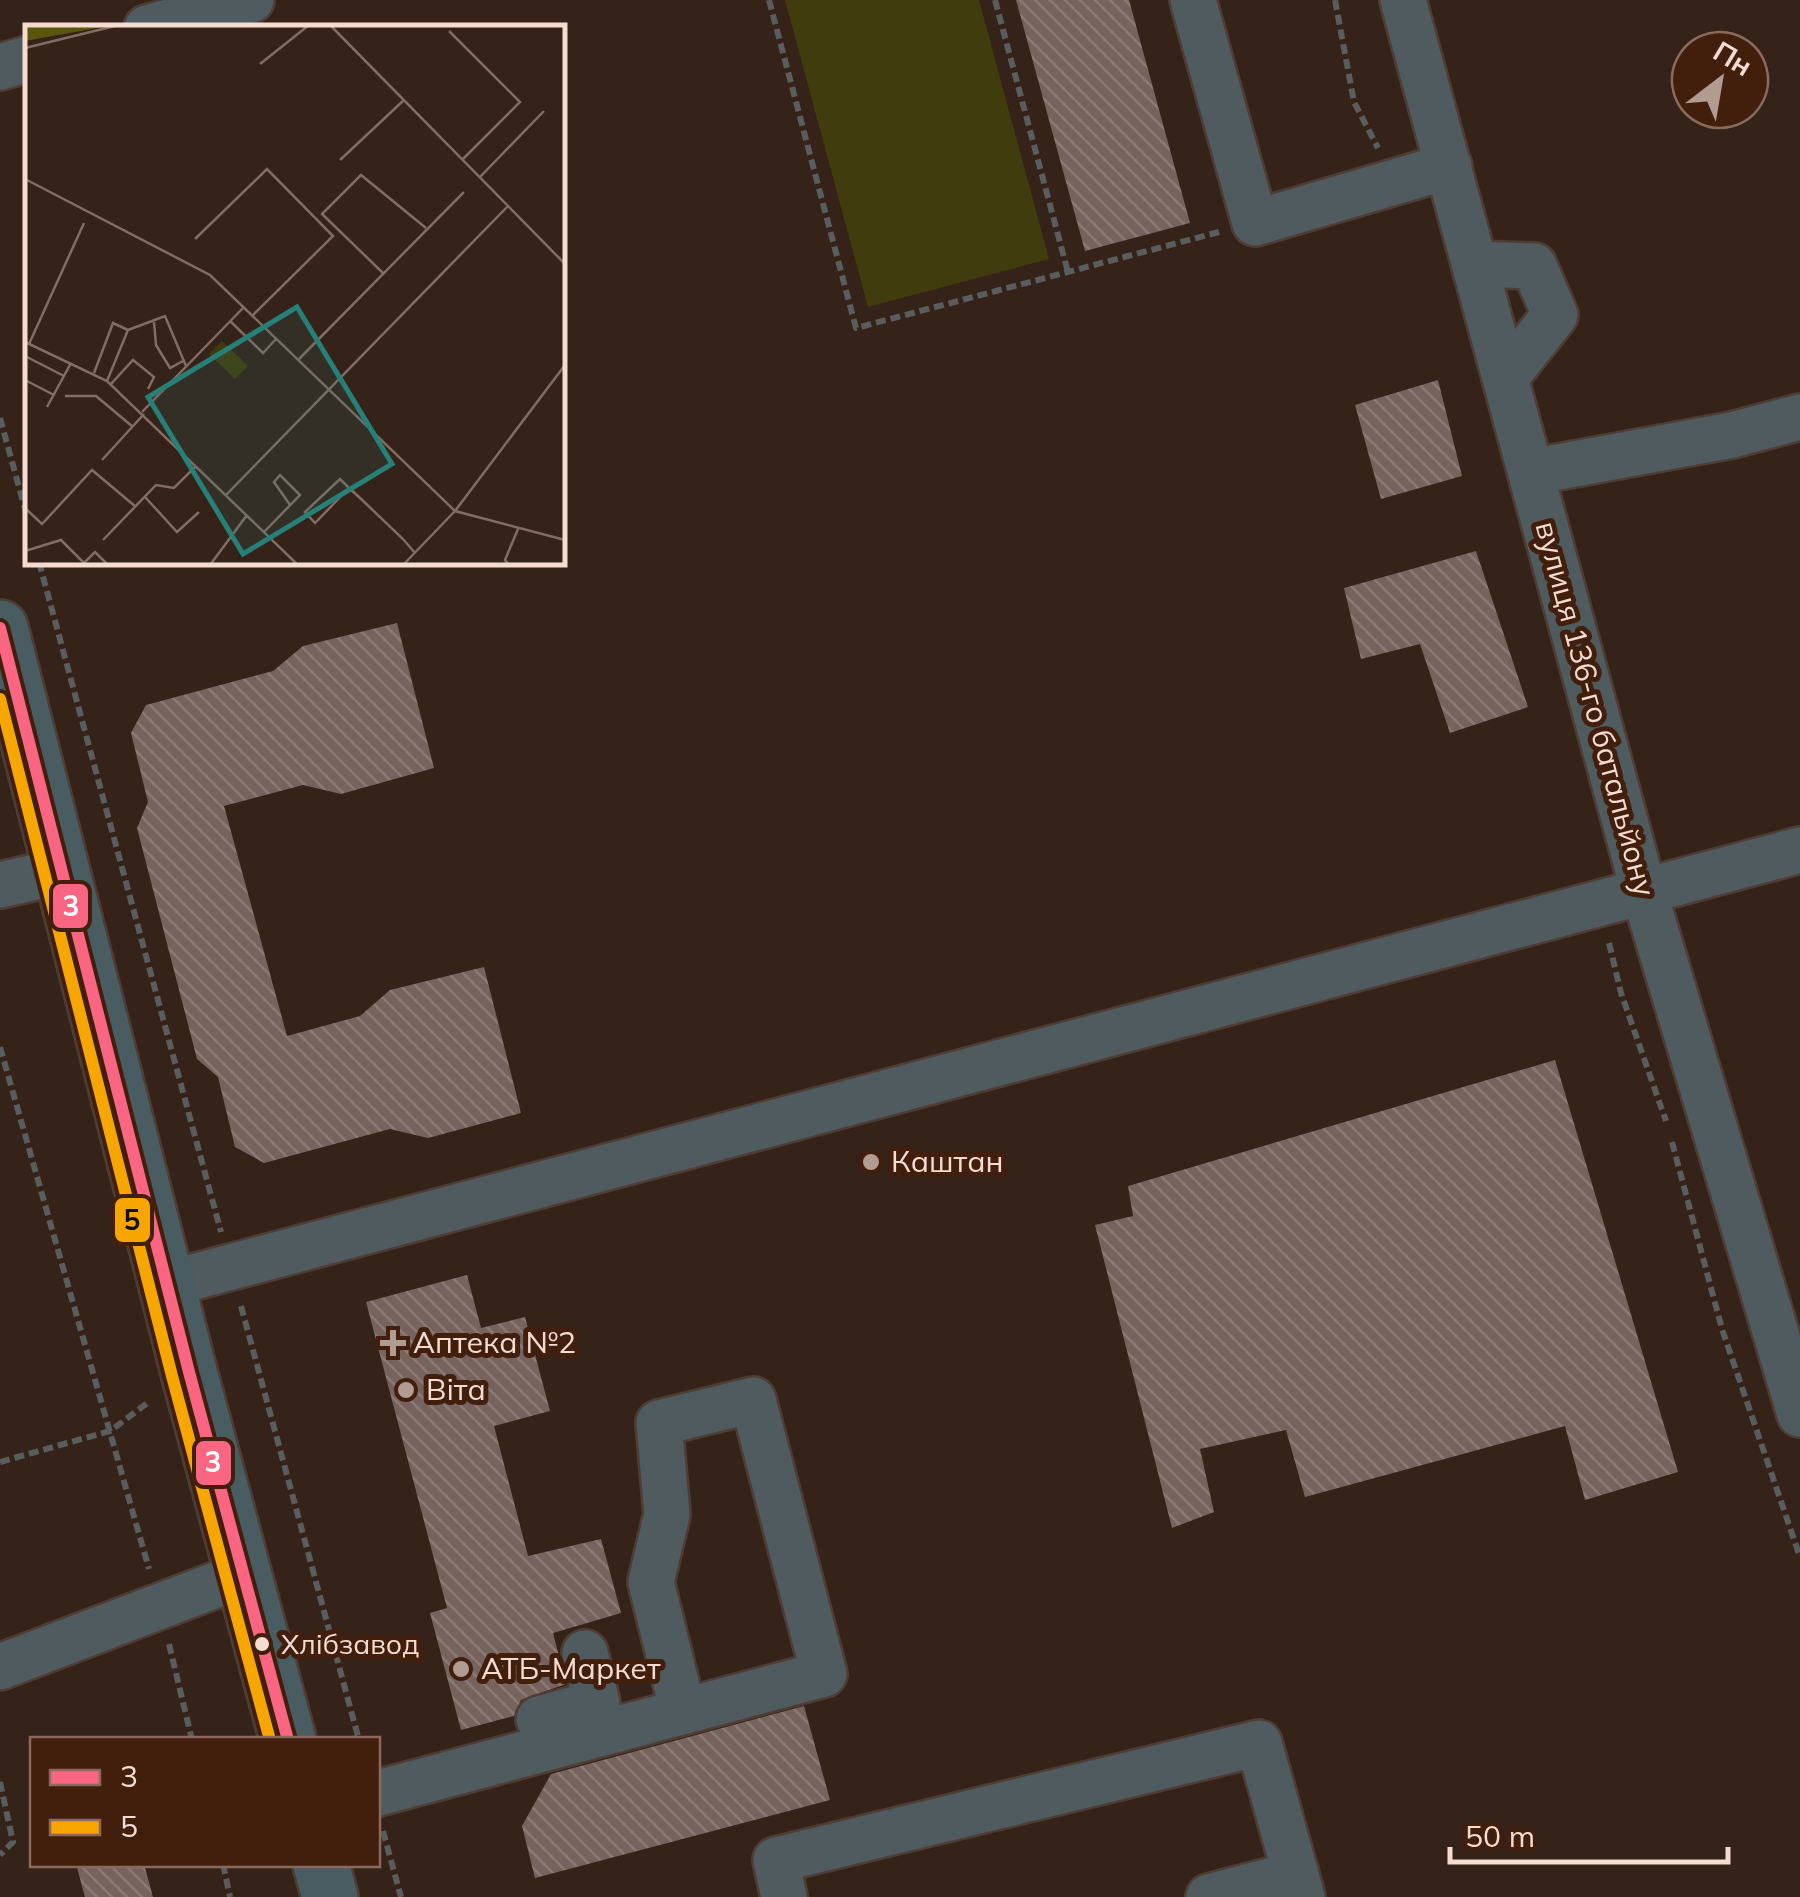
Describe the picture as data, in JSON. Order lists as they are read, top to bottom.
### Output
{
  "streets": {
    "street": ["вулиця 136-го батальйону"]
  },
  "places": {
    "other": [
      "Каштан",
      "Віта",
      "Хлібзавод",
      "АТБ-Маркет"
    ],
    "health": ["Аптека №2"]
  },
  "lines": ["transit line 3", "transit line 5"],
  "legend": ["3", "5"],
  "scale_bar": "50 m",
  "north": "top right"
}
